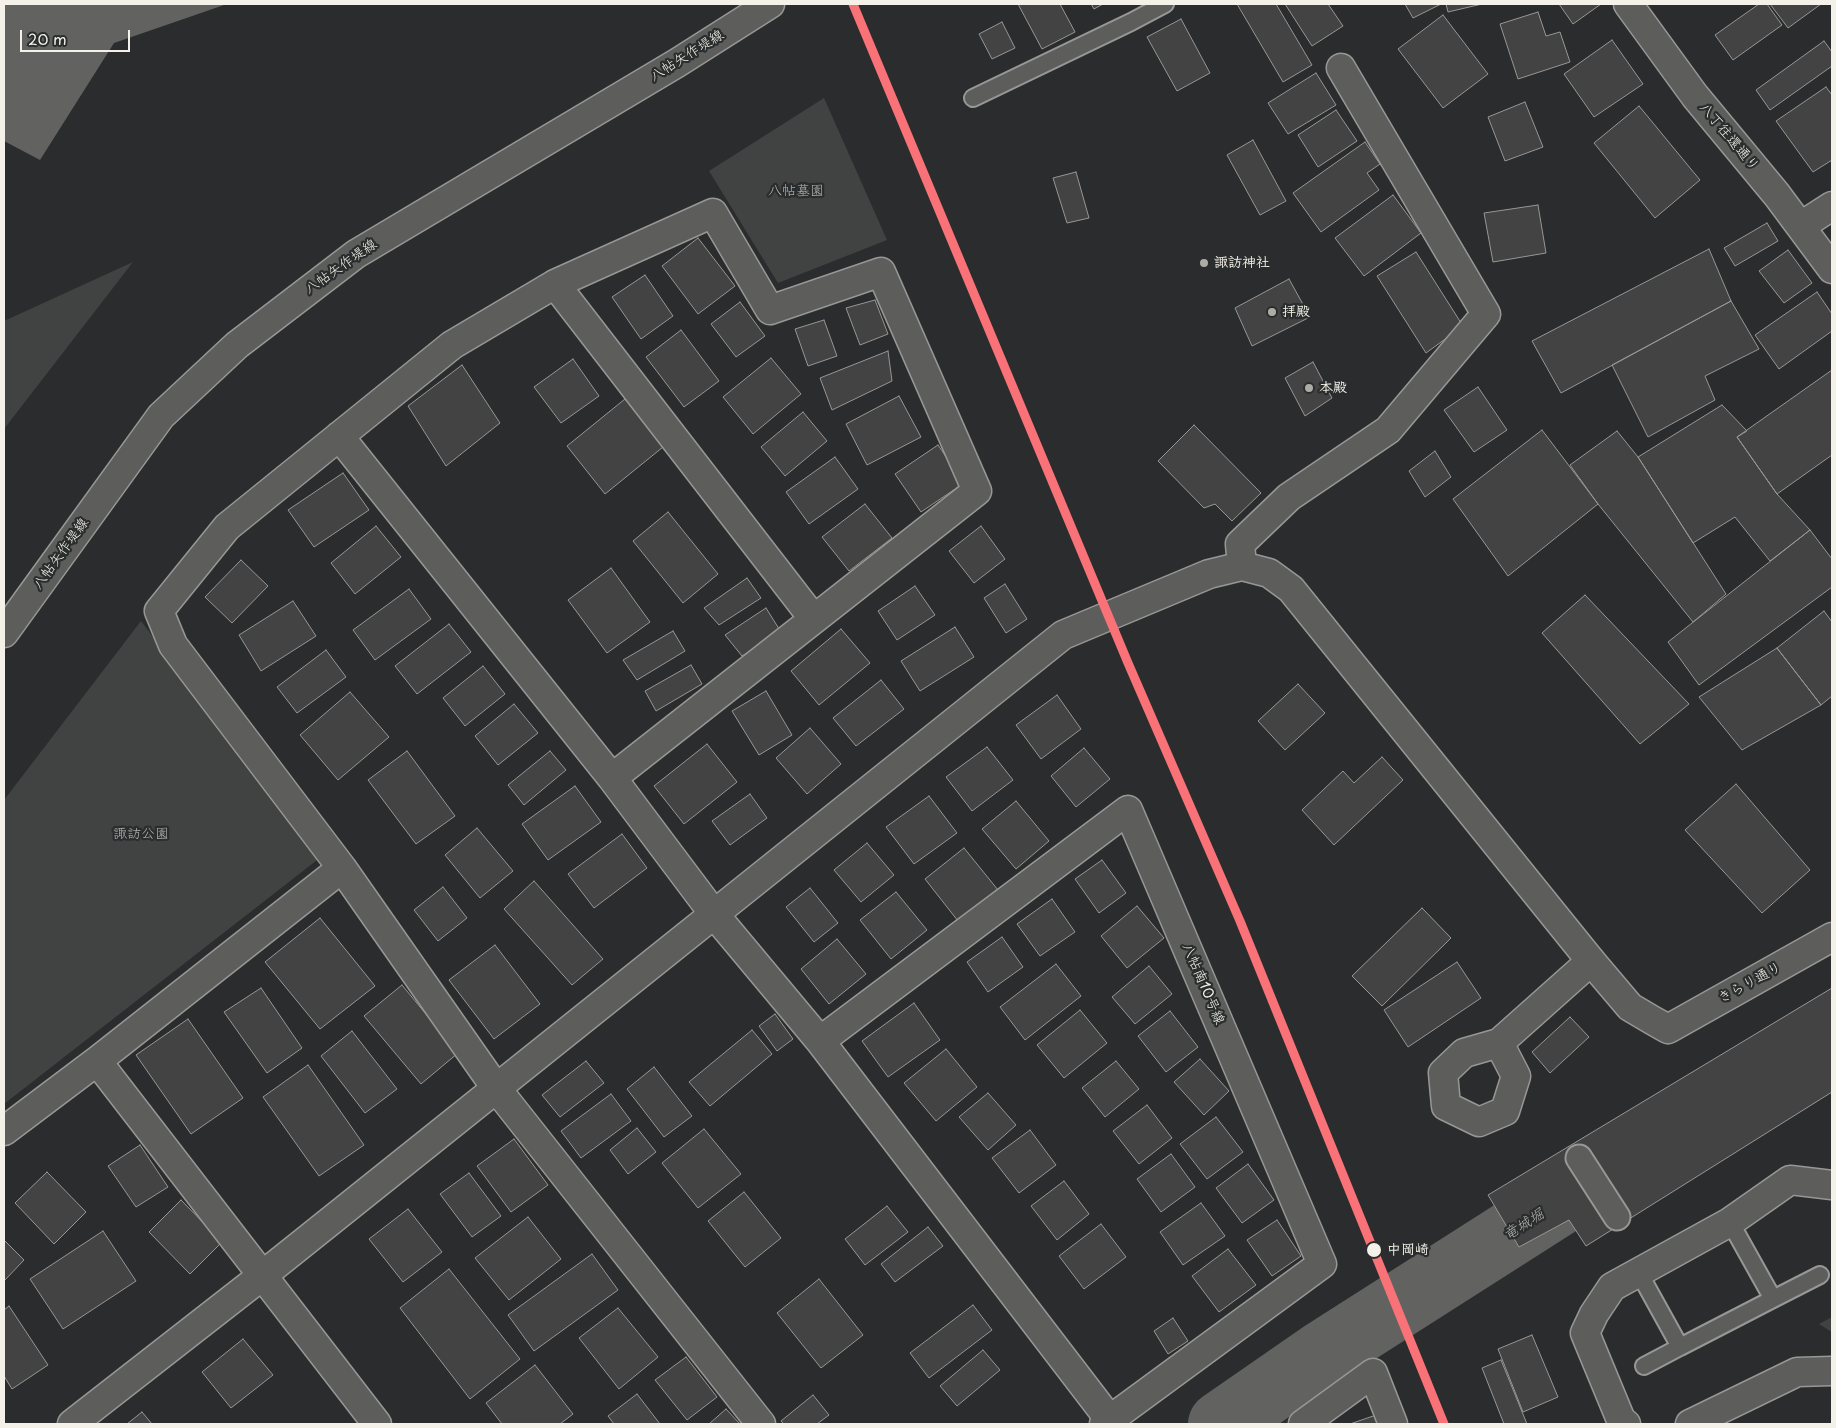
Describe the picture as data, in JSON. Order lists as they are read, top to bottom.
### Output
{
  "streets": {
    "street": [
      "八帖矢作堤線",
      "八丁往還通り",
      "きらり通り",
      "八帖南10号線"
    ]
  },
  "water": ["竜城堀"],
  "parks": ["八帖墓園", "諏訪公園"],
  "places": [
    "諏訪神社",
    "拝殿",
    "本殿",
    "中岡崎"
  ],
  "scale_bar": "20 m"
}
